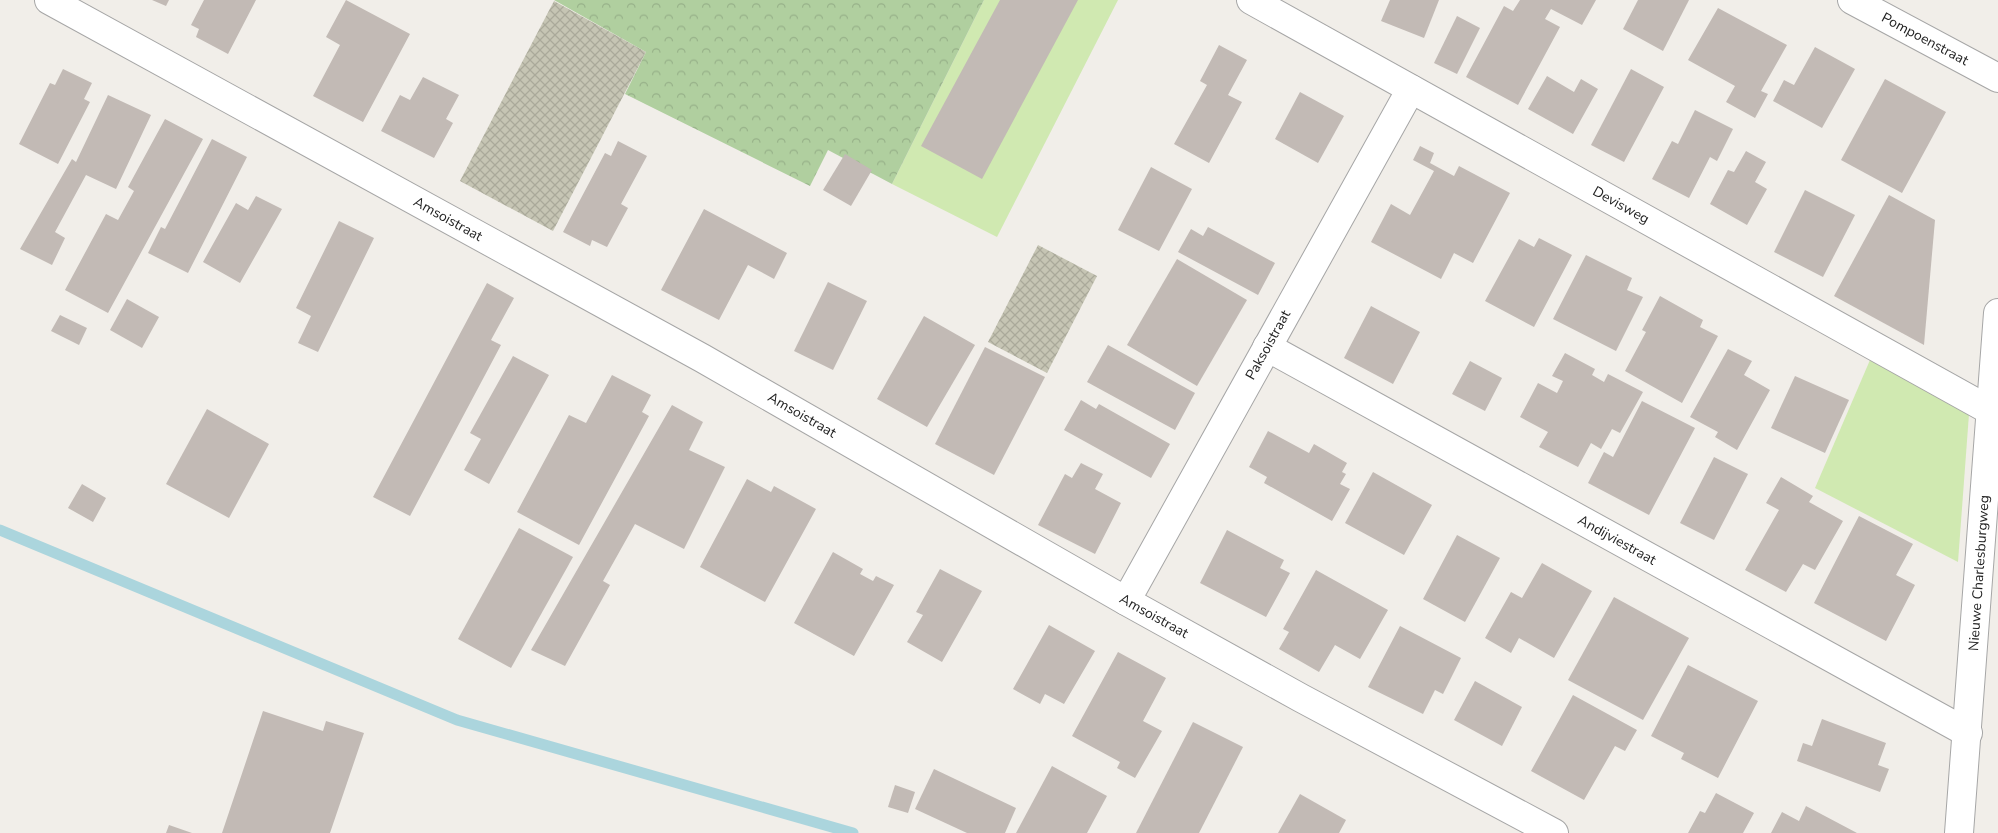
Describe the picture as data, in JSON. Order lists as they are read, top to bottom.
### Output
{
  "streets": {
    "street": [
      "Pompoenstraat",
      "Devisweg",
      "Amsoistraat",
      "Paksoistraat",
      "Andijviestraat",
      "Nieuwe Charlesburgweg"
    ]
  },
  "crossings": [
    ["Devisweg", "Paksoistraat"],
    ["Devisweg", "Nieuwe Charlesburgweg"],
    ["Amsoistraat", "Paksoistraat"],
    ["Paksoistraat", "Andijviestraat"],
    ["Andijviestraat", "Nieuwe Charlesburgweg"]
  ]
}
